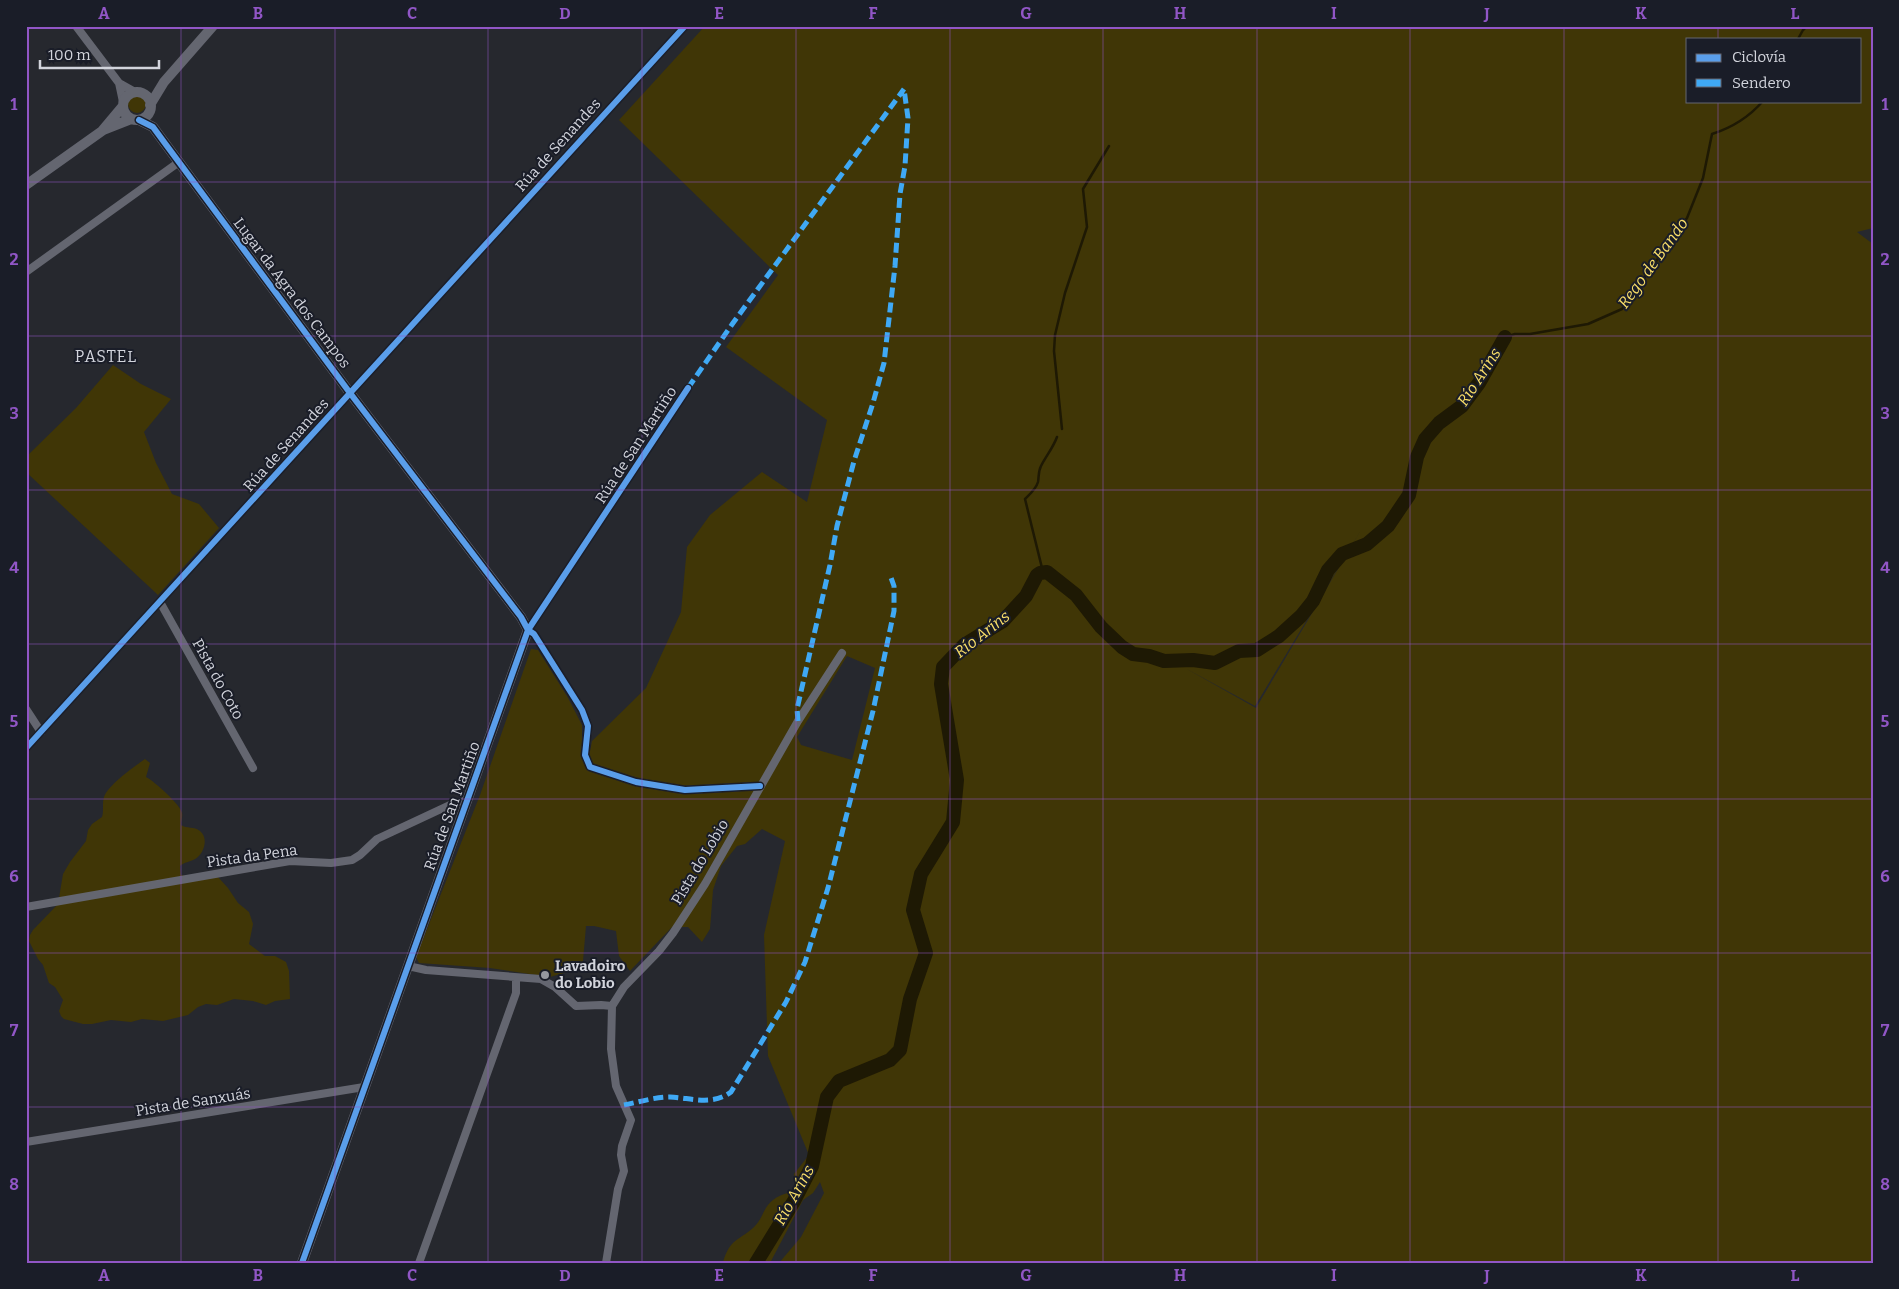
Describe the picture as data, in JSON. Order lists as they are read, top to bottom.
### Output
{
  "streets": {
    "street": [
      "Rúa de Senandes",
      "Lugar da Agra dos Campos",
      "Rúa de San Martiño",
      "Pista do Coto",
      "Pista da Pena",
      "Pista do Lobio",
      "Pista de Sanxuás"
    ]
  },
  "crossings": [
    ["Rúa de Senandes", "Lugar da Agra dos Campos"],
    ["Rúa de Senandes", "Pista do Coto"],
    ["Lugar da Agra dos Campos", "Rúa de San Martiño"],
    ["Rúa de San Martiño", "Pista da Pena"],
    ["Rúa de San Martiño", "Pista de Sanxuás"]
  ],
  "districts": ["PASTEL"],
  "water": ["Rego de Bando", "Río Aríns"],
  "places": ["Lavadoiro do Lobio"],
  "legend": ["Ciclovía", "Sendero"],
  "scale_bar": "100 m",
  "grid": {
    "columns": [
      "A",
      "B",
      "C",
      "D",
      "E",
      "F",
      "G",
      "H",
      "I",
      "J",
      "K",
      "L"
    ],
    "rows": [
      "1",
      "2",
      "3",
      "4",
      "5",
      "6",
      "7",
      "8"
    ]
  }
}
